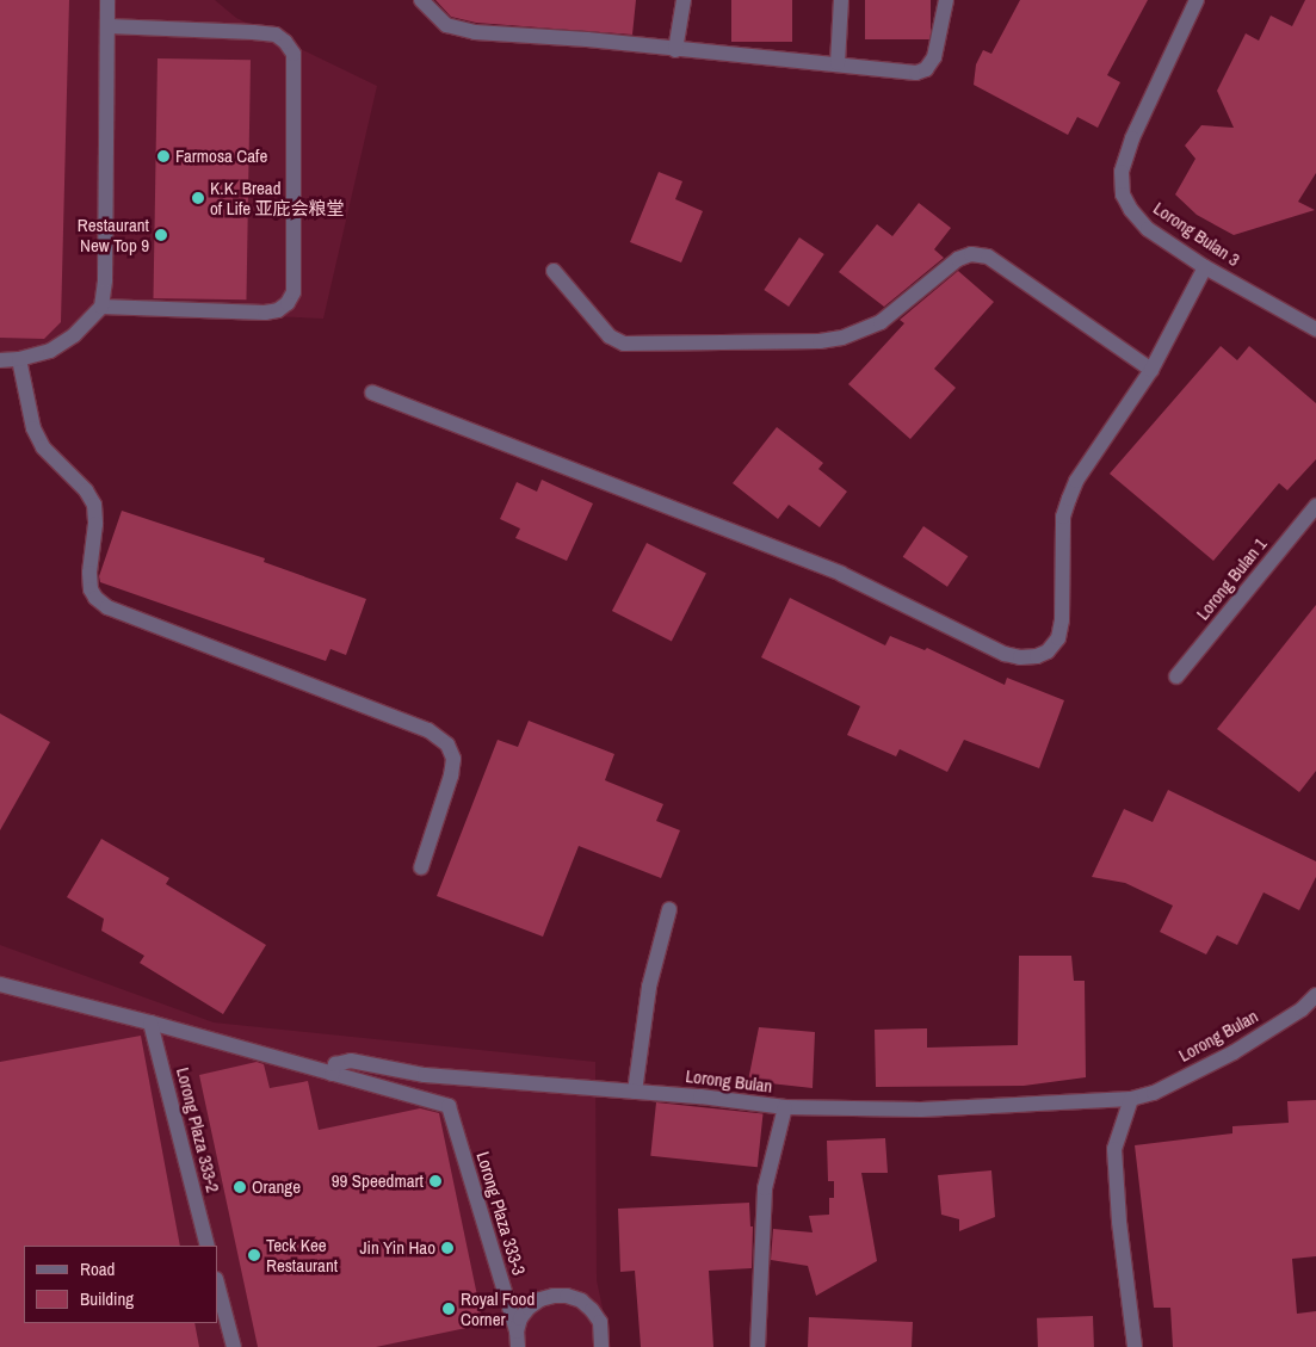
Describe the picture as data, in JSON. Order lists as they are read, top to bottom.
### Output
{
  "streets": {
    "street": [
      "Lorong Bulan 3",
      "Lorong Bulan 1",
      "Lorong Bulan",
      "Lorong Plaza 333-2",
      "Lorong Plaza 333-3"
    ]
  },
  "crossings": [
    ["Lorong Bulan", "Lorong Plaza 333-3"]
  ],
  "places": [
    "Farmosa Cafe",
    "K.K. Bread of Life 亚庇会粮堂",
    "Restaurant New Top 9",
    "99 Speedmart",
    "Orange",
    "Jin Yin Hao",
    "Teck Kee Restaurant",
    "Royal Food Corner"
  ],
  "legend": ["Road", "Building"]
}
